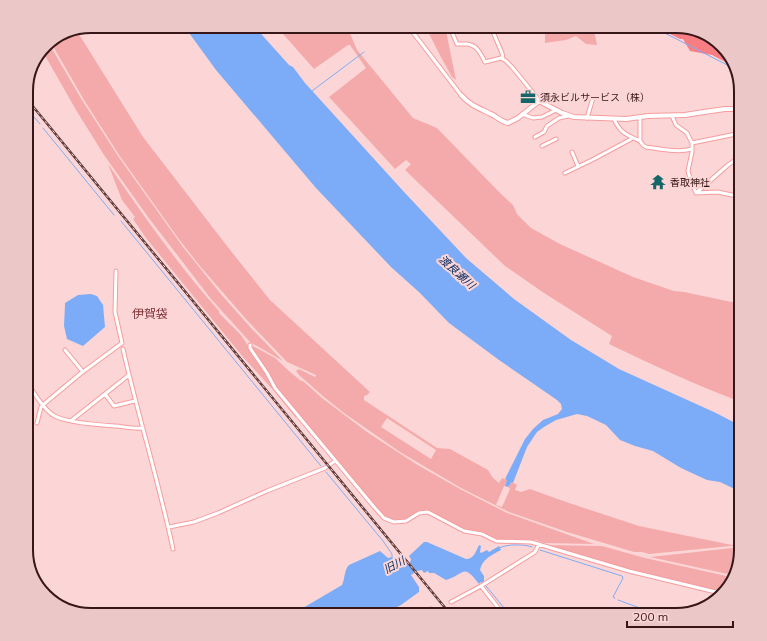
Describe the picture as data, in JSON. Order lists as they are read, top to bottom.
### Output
{
  "districts": ["伊賀袋"],
  "water": ["渡良瀬川", "旧川"],
  "places": {
    "office": ["須永ビルサービス（株）"],
    "temple": ["香取神社"]
  },
  "scale_bar": "200 m"
}
